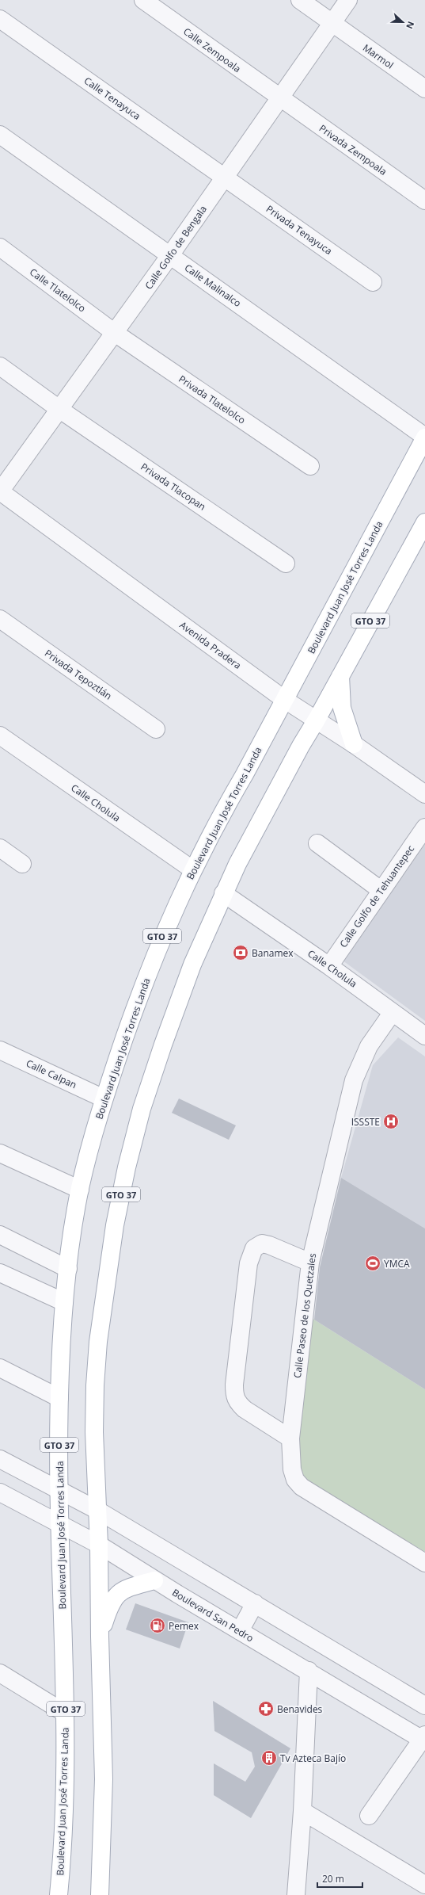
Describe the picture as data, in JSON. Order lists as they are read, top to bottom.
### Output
{
  "streets": {
    "main road": ["Boulevard Juan José Torres Landa", "GTO 37"],
    "street": [
      "Calle Zempoala",
      "Marmol",
      "Calle Tenayuca",
      "Privada Zempoala",
      "Privada Tenayuca",
      "Calle Golfo de Bengala",
      "Calle Malinalco",
      "Calle Tlatelolco",
      "Privada Tlatelolco",
      "Privada Tlacopan",
      "Avenida Pradera",
      "Privada Tepoztlán",
      "Calle Cholula",
      "Calle Golfo de Tehuantepec",
      "Calle Calpan",
      "Calle Paseo de los Quetzales",
      "Boulevard San Pedro"
    ]
  },
  "crossings": [
    ["Calle Zempoala", "Privada Zempoala"],
    ["Calle Zempoala", "Calle Golfo de Bengala"],
    ["Marmol", "Calle Golfo de Bengala"],
    ["Calle Tenayuca", "Privada Tenayuca"],
    ["Calle Tenayuca", "Calle Golfo de Bengala"],
    ["Privada Zempoala", "Calle Golfo de Bengala"],
    ["Privada Tenayuca", "Calle Golfo de Bengala"],
    ["Calle Golfo de Bengala", "Calle Malinalco"],
    ["Calle Golfo de Bengala", "Calle Tlatelolco"],
    ["Calle Golfo de Bengala", "Privada Tlatelolco"],
    ["Calle Golfo de Bengala", "Privada Tlacopan"],
    ["Calle Golfo de Bengala", "Avenida Pradera"],
    ["Calle Malinalco", "Boulevard Juan José Torres Landa"],
    ["Calle Tlatelolco", "Privada Tlatelolco"],
    ["Boulevard Juan José Torres Landa", "Avenida Pradera"],
    ["Boulevard Juan José Torres Landa", "Calle Cholula"],
    ["Boulevard Juan José Torres Landa", "Calle Calpan"],
    ["Boulevard Juan José Torres Landa", "Boulevard San Pedro"],
    ["GTO 37", "Avenida Pradera"],
    ["GTO 37", "Calle Cholula"],
    ["GTO 37", "Boulevard San Pedro"],
    ["Calle Cholula", "Calle Golfo de Tehuantepec"],
    ["Calle Cholula", "Calle Paseo de los Quetzales"]
  ],
  "places": {
    "bank": ["Banamex"],
    "hospital": ["ISSSTE"],
    "sports": ["YMCA"],
    "fuel station": ["Pemex"],
    "pharmacy": ["Benavides"],
    "building": ["Tv Azteca Bajío"]
  },
  "scale_bar": "20 m",
  "north": "right"
}
